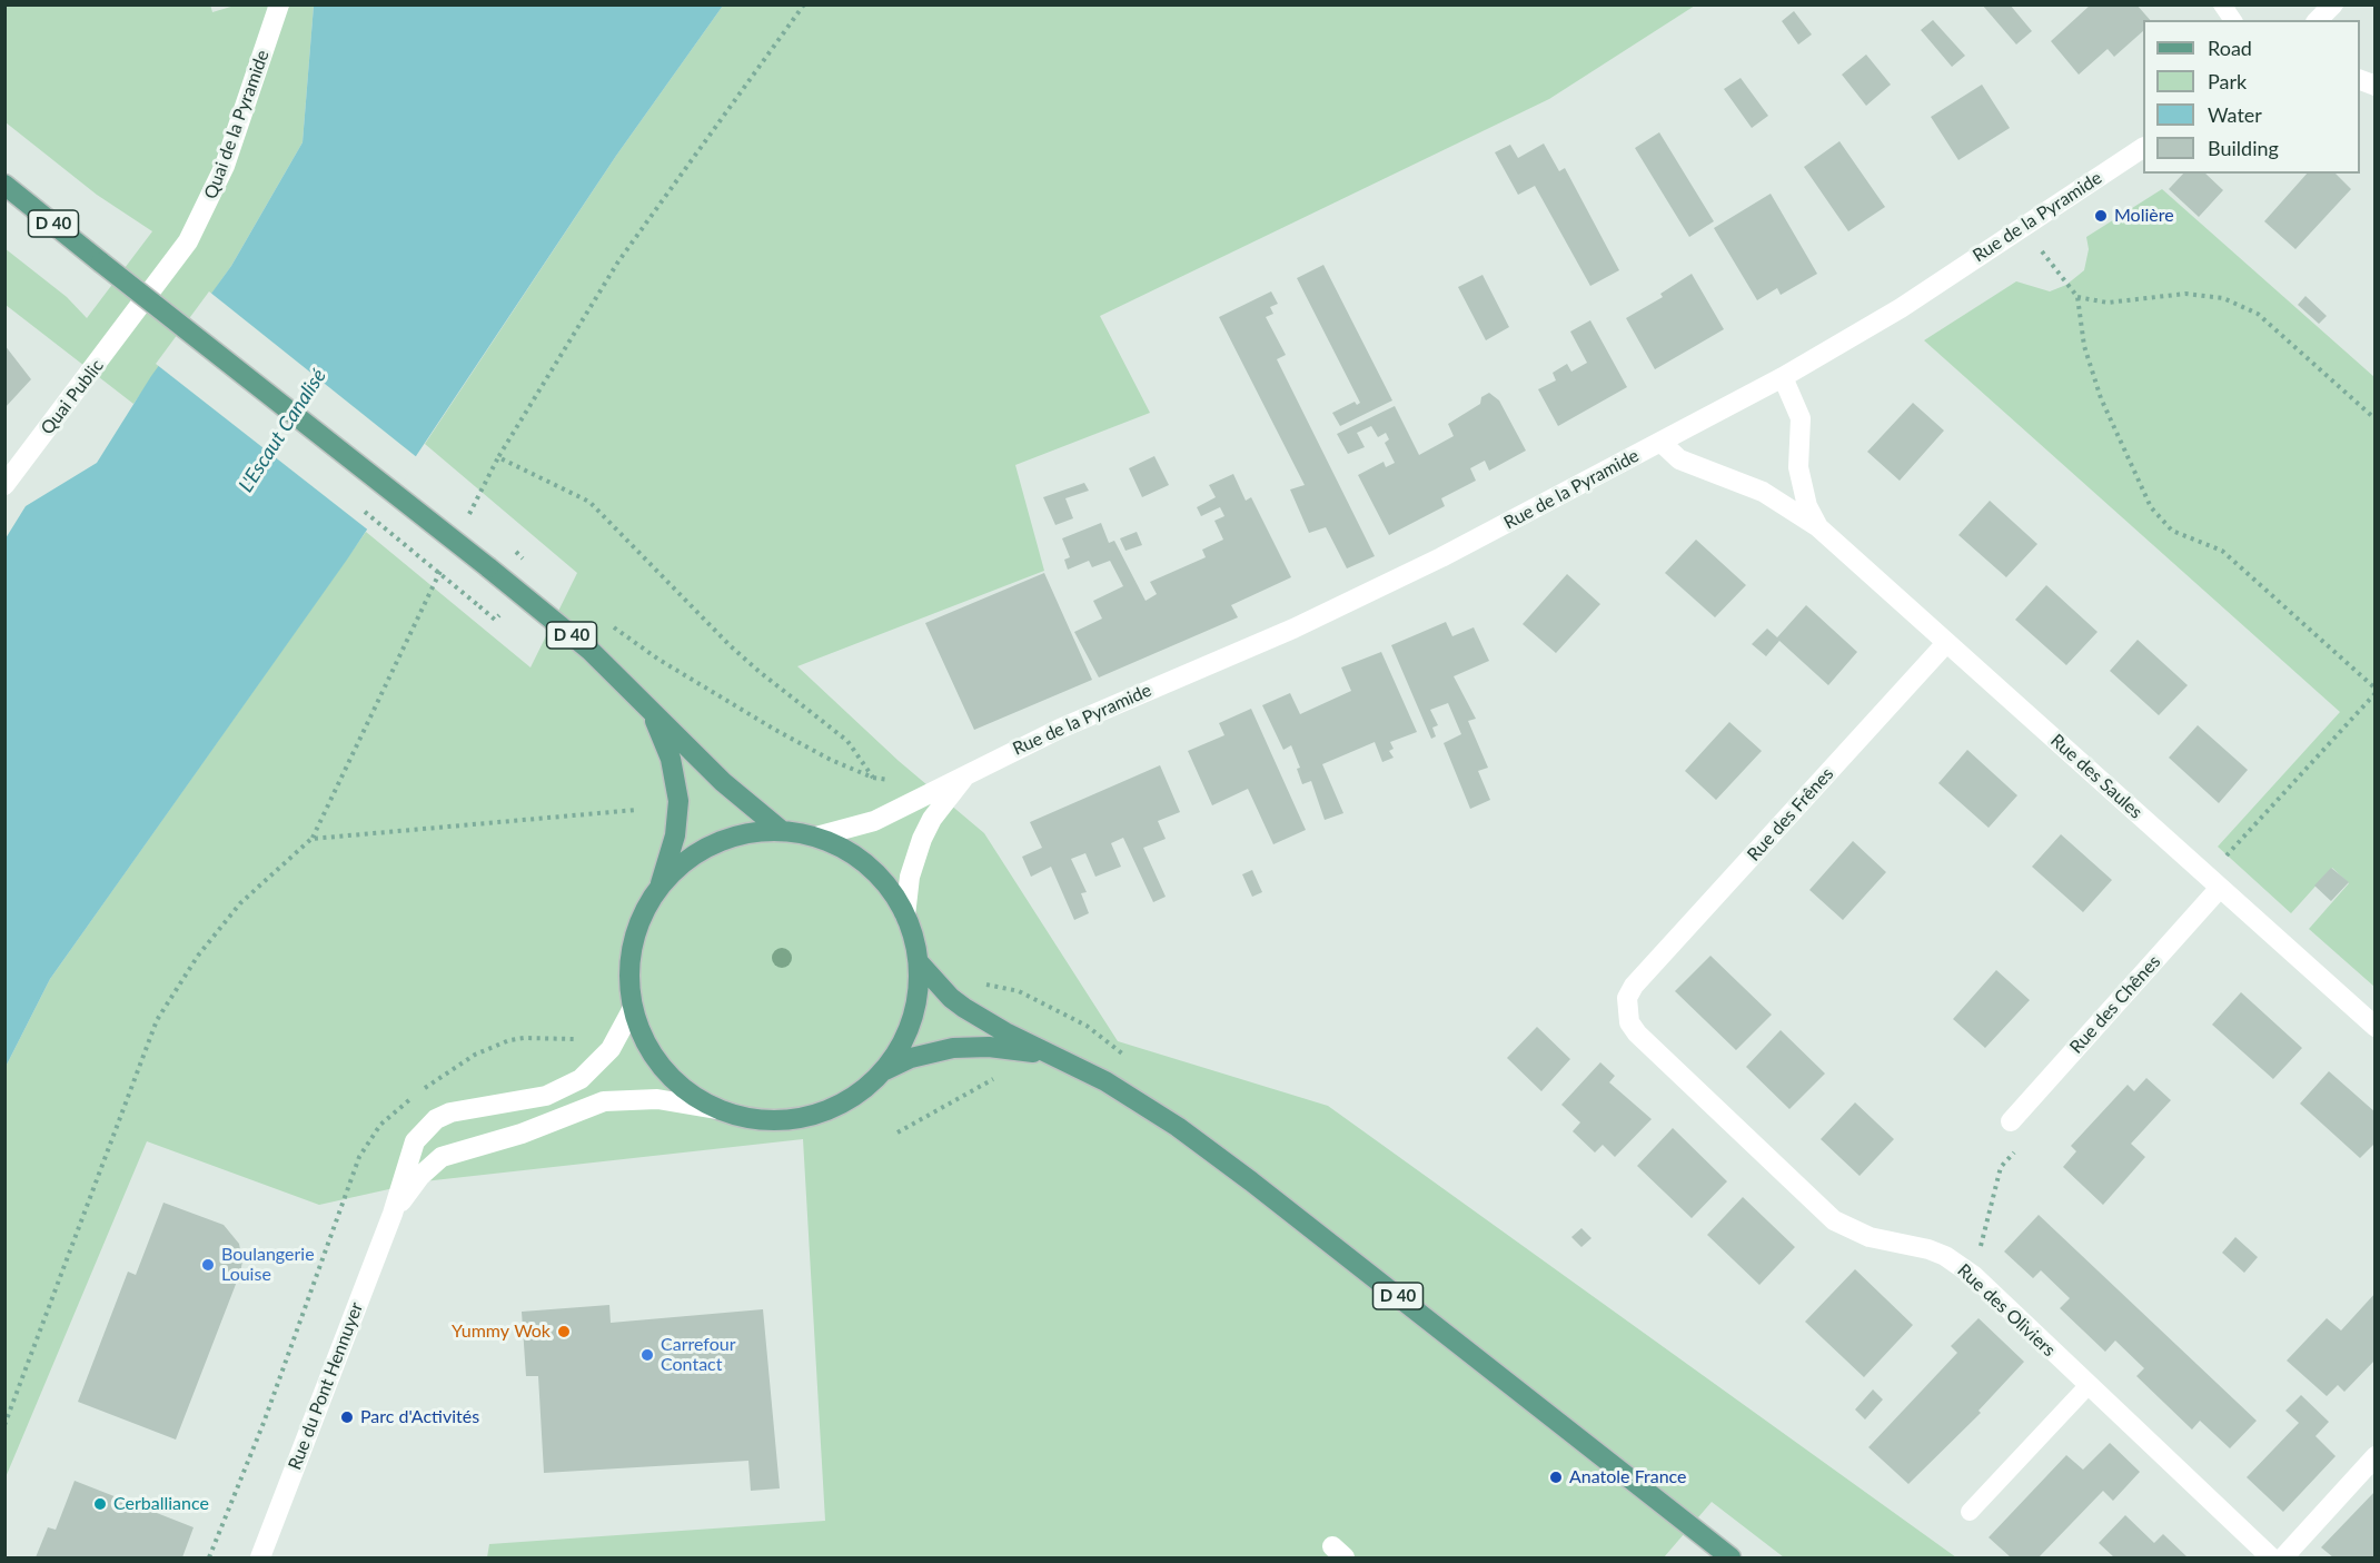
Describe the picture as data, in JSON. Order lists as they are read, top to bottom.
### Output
{
  "streets": {
    "main road": ["D 40"],
    "street": [
      "Quai de la Pyramide",
      "Rue de la Pyramide",
      "Quai Public",
      "Rue des Saules",
      "Rue des Frênes",
      "Rue des Chênes",
      "Rue des Oliviers",
      "Rue du Pont Hennuyer"
    ]
  },
  "crossings": [
    ["Quai de la Pyramide", "Quai Public"],
    ["Rue de la Pyramide", "Rue des Saules"],
    ["Rue des Saules", "Rue des Frênes"],
    ["Rue des Saules", "Rue des Chênes"],
    ["Rue des Frênes", "Rue des Oliviers"]
  ],
  "water": ["L'Escaut Canalisé"],
  "places": [
    "Molière",
    "Boulangerie Louise",
    "Yummy Wok",
    "Carrefour Contact",
    "Parc d'Activités",
    "Anatole France",
    "Cerballiance"
  ],
  "legend": [
    "Road",
    "Park",
    "Water",
    "Building"
  ]
}
